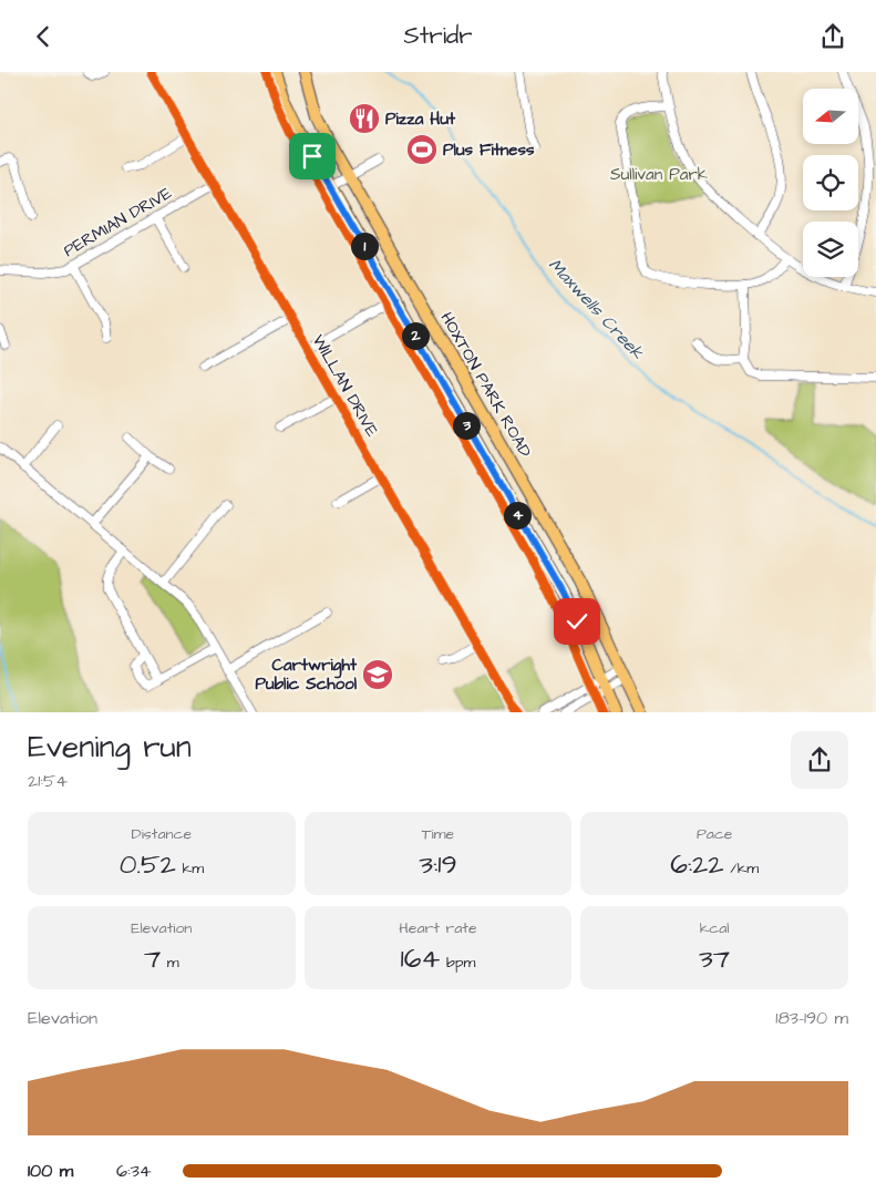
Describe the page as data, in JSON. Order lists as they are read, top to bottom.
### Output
{
  "streets": {
    "main road": ["HOXTON PARK ROAD"],
    "street": ["PERMIAN DRIVE", "WILLAN DRIVE"]
  },
  "crossings": [
    ["PERMIAN DRIVE", "WILLAN DRIVE"]
  ],
  "water": ["Maxwells Creek"],
  "parks": ["Sullivan Park"],
  "places": {
    "restaurant": ["Pizza Hut"],
    "sports": ["Plus Fitness"],
    "school or university": ["Cartwright Public School"]
  },
  "north": "left",
  "page": {
    "header": "Stridr",
    "pins": [
      "1",
      "2",
      "3",
      "4"
    ],
    "heading": ["Evening run", "21:54"],
    "stats": [
      ["Distance", "0.52 km"],
      ["Time", "3:19"],
      ["Pace", "6:22 /km"],
      ["Elevation", "7 m"],
      ["Heart rate", "164 bpm"],
      ["kcal", "37"]
    ],
    "chart": ["Elevation", "183–190 m"],
    "list": [
      {
        "name": "100 m",
        "note": "6:34"
      }
    ]
  }
}
